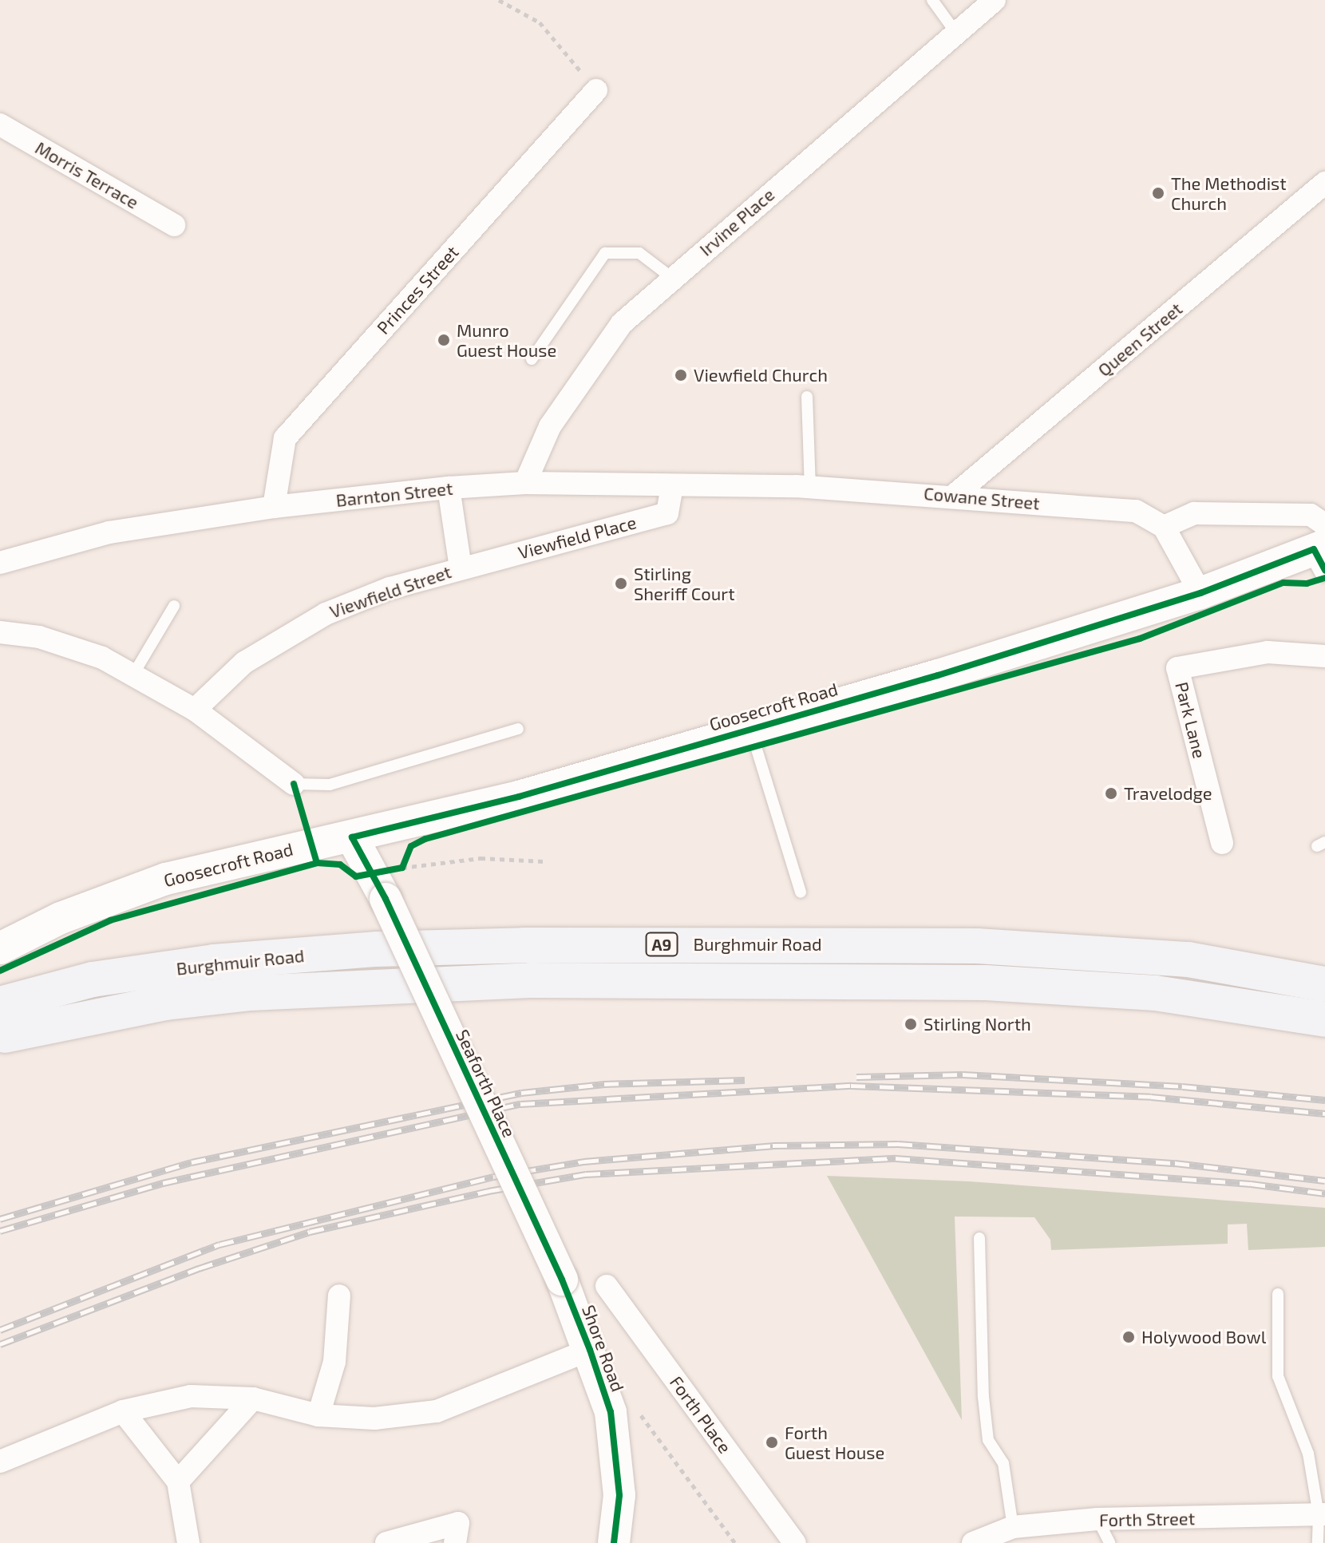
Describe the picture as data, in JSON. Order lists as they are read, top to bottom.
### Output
{
  "streets": {
    "main road": [
      "Goosecroft Road",
      "A9",
      "Burghmuir Road",
      "Seaforth Place",
      "Shore Road"
    ],
    "street": [
      "Morris Terrace",
      "Irvine Place",
      "Princes Street",
      "Queen Street",
      "Barnton Street",
      "Cowane Street",
      "Viewfield Place",
      "Viewfield Street",
      "Park Lane",
      "Forth Place",
      "Forth Street"
    ]
  },
  "crossings": [
    ["Irvine Place", "Barnton Street"],
    ["Princes Street", "Barnton Street"],
    ["Queen Street", "Cowane Street"],
    ["Barnton Street", "Cowane Street"],
    ["Barnton Street", "Viewfield Place"],
    ["Barnton Street", "Viewfield Street"],
    ["Viewfield Place", "Viewfield Street"],
    ["Seaforth Place", "Shore Road"]
  ],
  "places": [
    "The Methodist Church",
    "Munro Guest House",
    "Viewfield Church",
    "Stirling Sheriff Court",
    "Travelodge",
    "Stirling North",
    "Holywood Bowl",
    "Forth Guest House"
  ]
}
